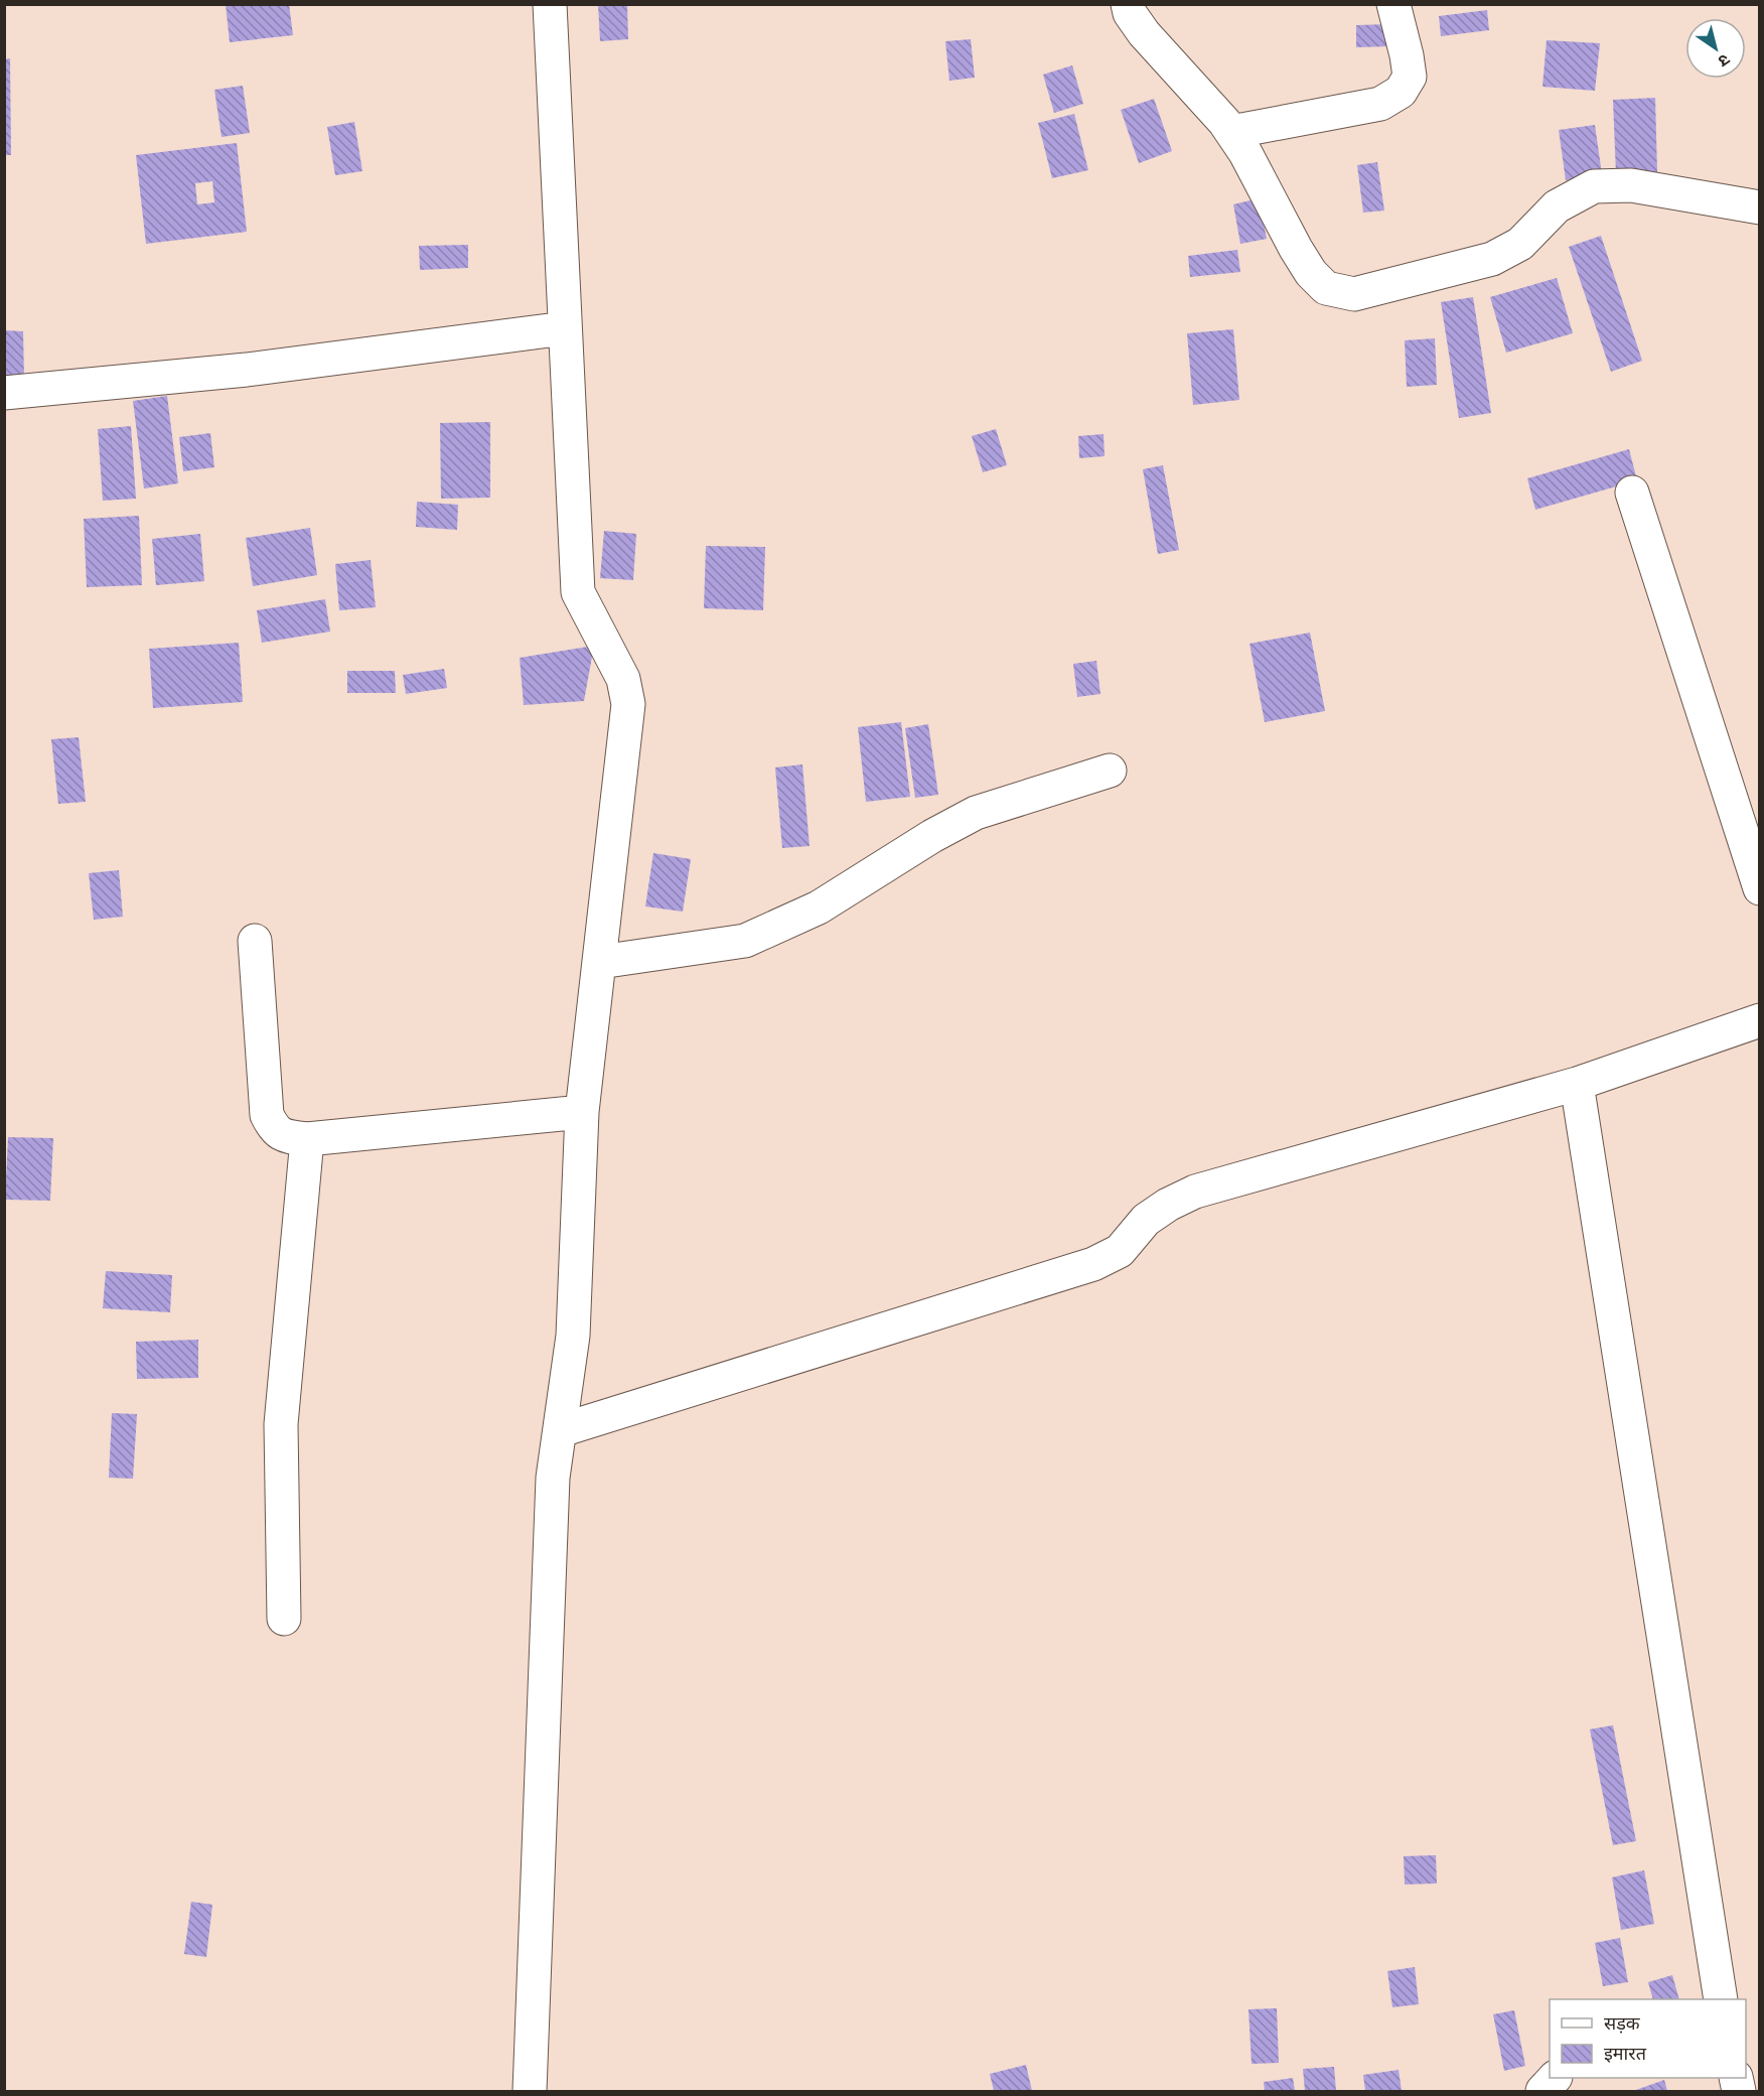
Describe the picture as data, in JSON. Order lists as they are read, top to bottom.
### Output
{
  "legend": ["सड़क", "इमारत"],
  "north": "bottom right"
}
